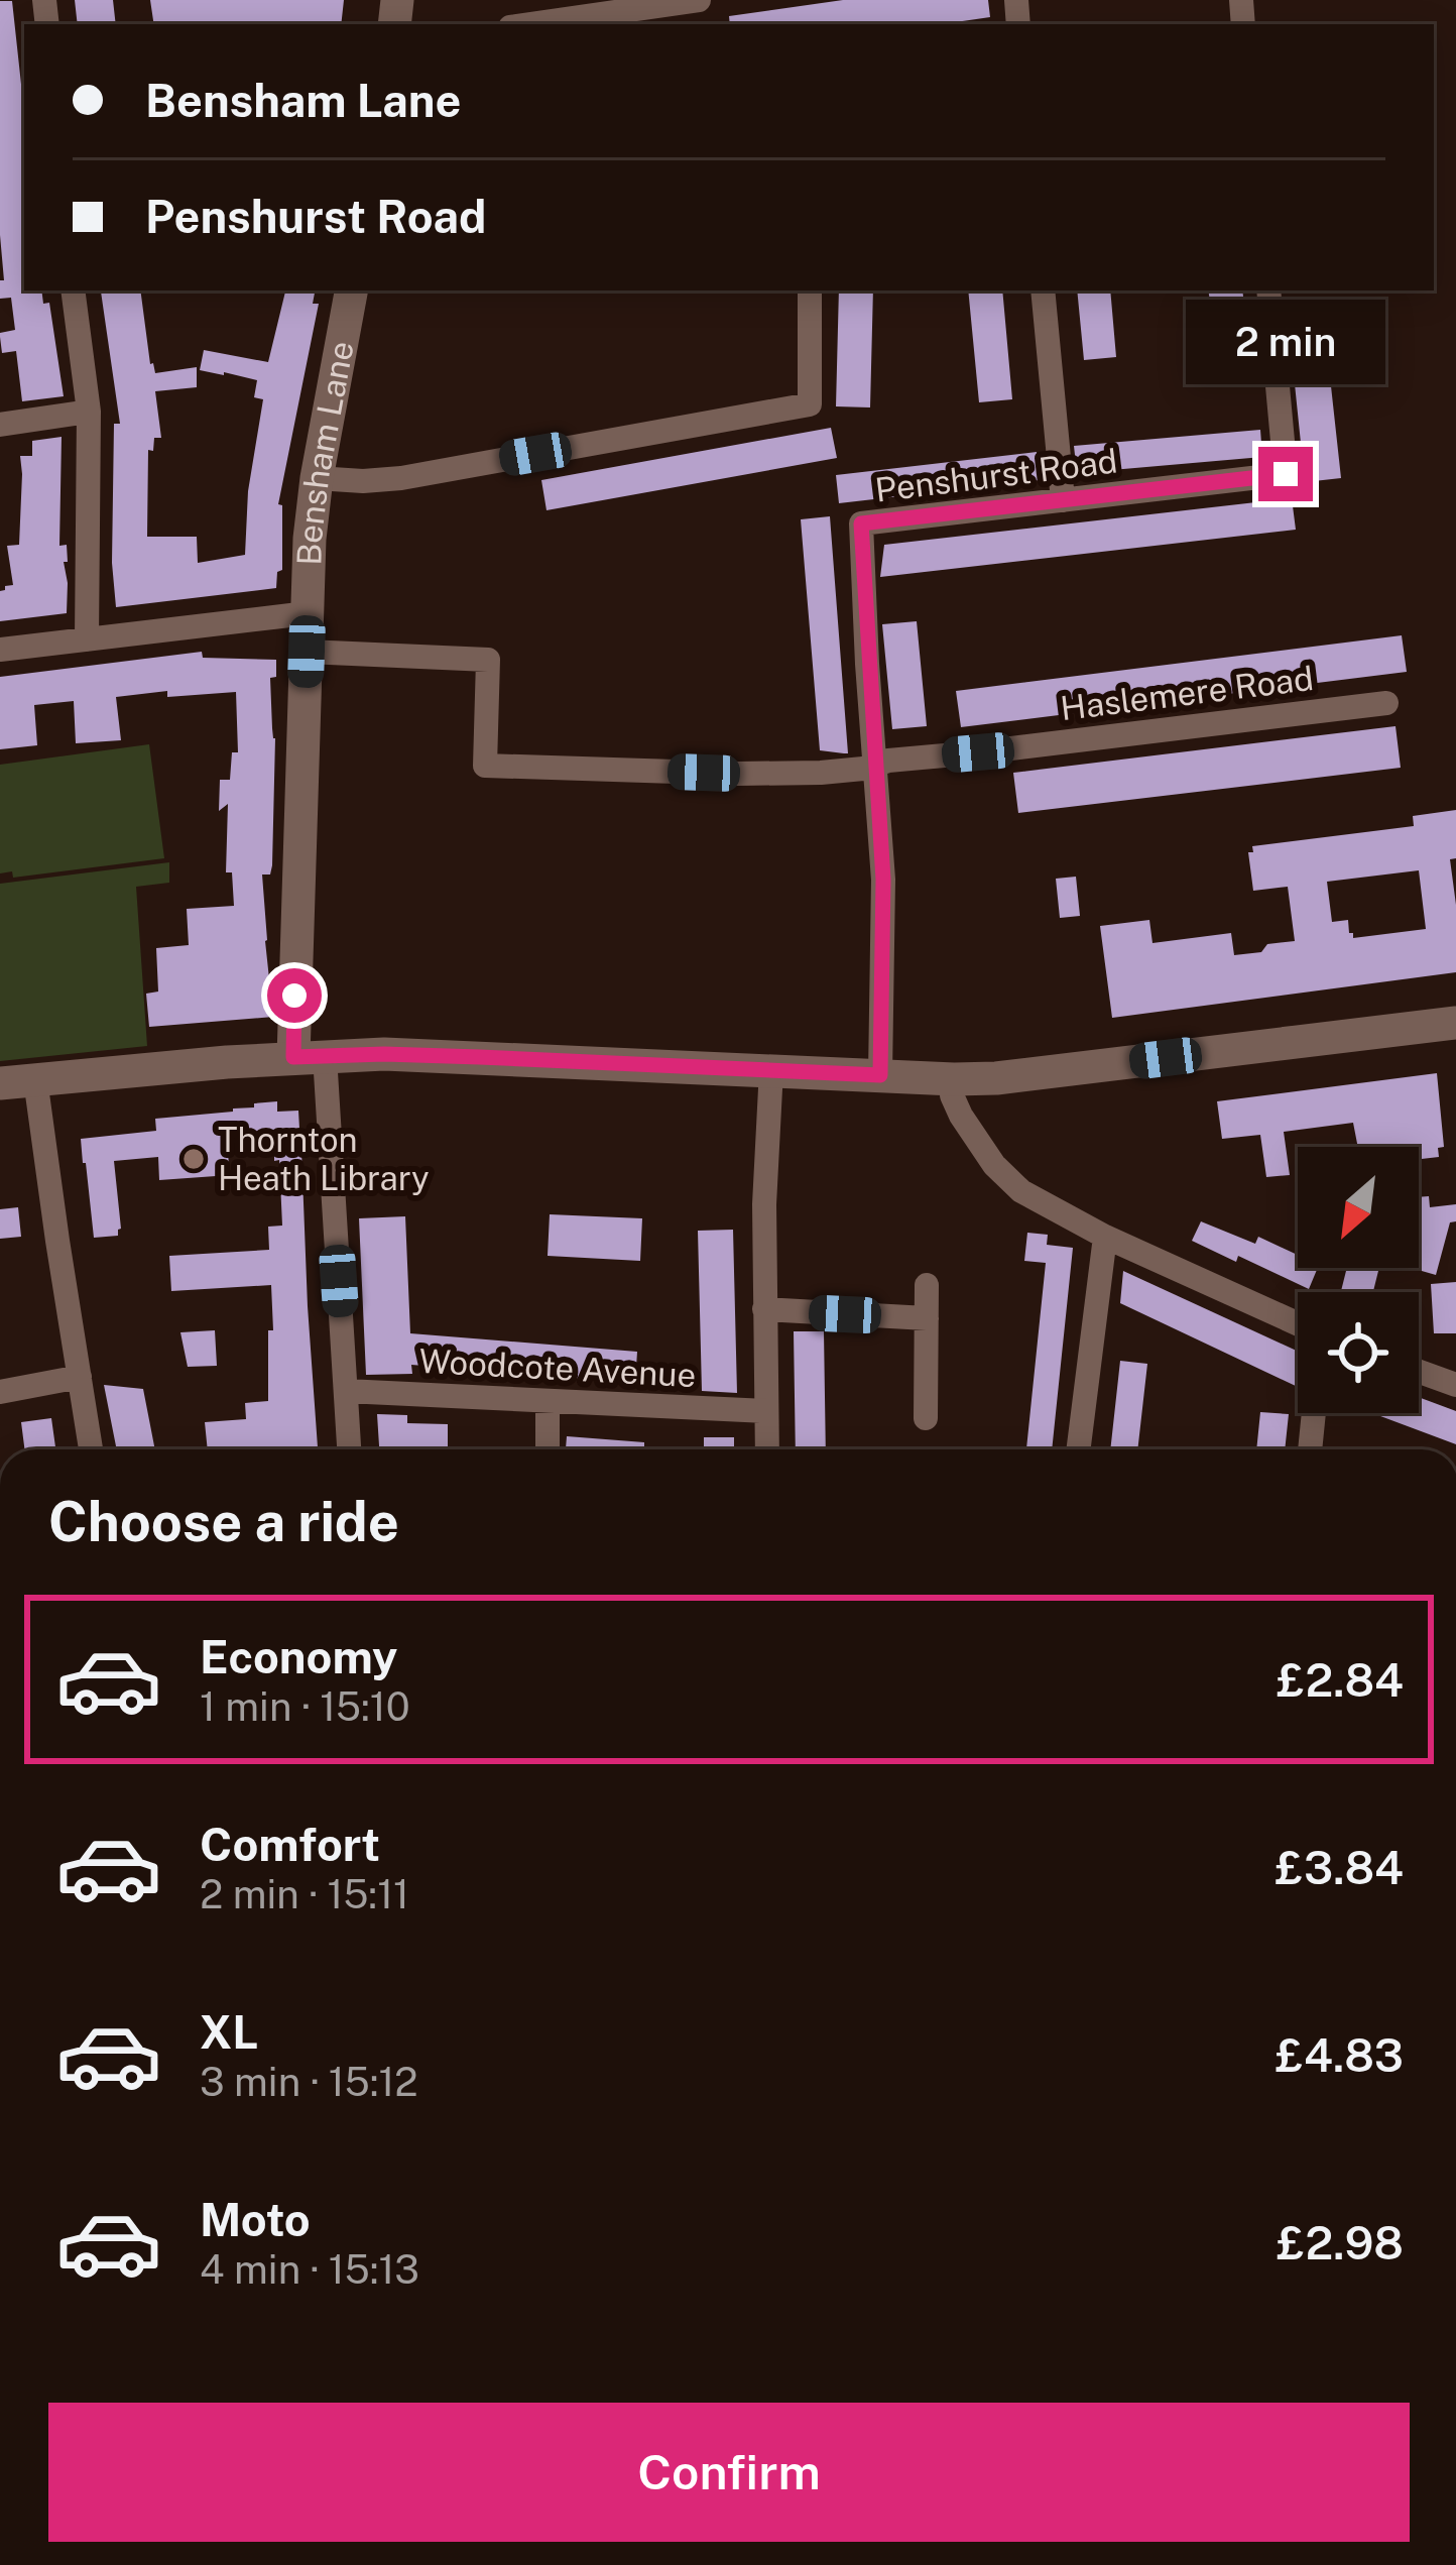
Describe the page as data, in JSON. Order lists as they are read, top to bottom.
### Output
{
  "streets": {
    "main road": ["Bensham Lane"],
    "street": ["Penshurst Road", "Haslemere Road", "Woodcote Avenue"]
  },
  "crossings": [
    ["Bensham Lane", "Haslemere Road"],
    ["Penshurst Road", "Haslemere Road"]
  ],
  "places": ["Thornton Heath Library"],
  "north": "bottom left",
  "page": {
    "banner": ["Bensham Lane", "Penshurst Road"],
    "bubble": "2 min",
    "heading": "Choose a ride",
    "list": [
      {
        "name": "Economy",
        "note": "1 min · 15:10",
        "value": "£2.84"
      },
      {
        "name": "Comfort",
        "note": "2 min · 15:11",
        "value": "£3.84"
      },
      {
        "name": "XL",
        "note": "3 min · 15:12",
        "value": "£4.83"
      },
      {
        "name": "Moto",
        "note": "4 min · 15:13",
        "value": "£2.98"
      }
    ],
    "buttons": "Confirm"
  }
}
